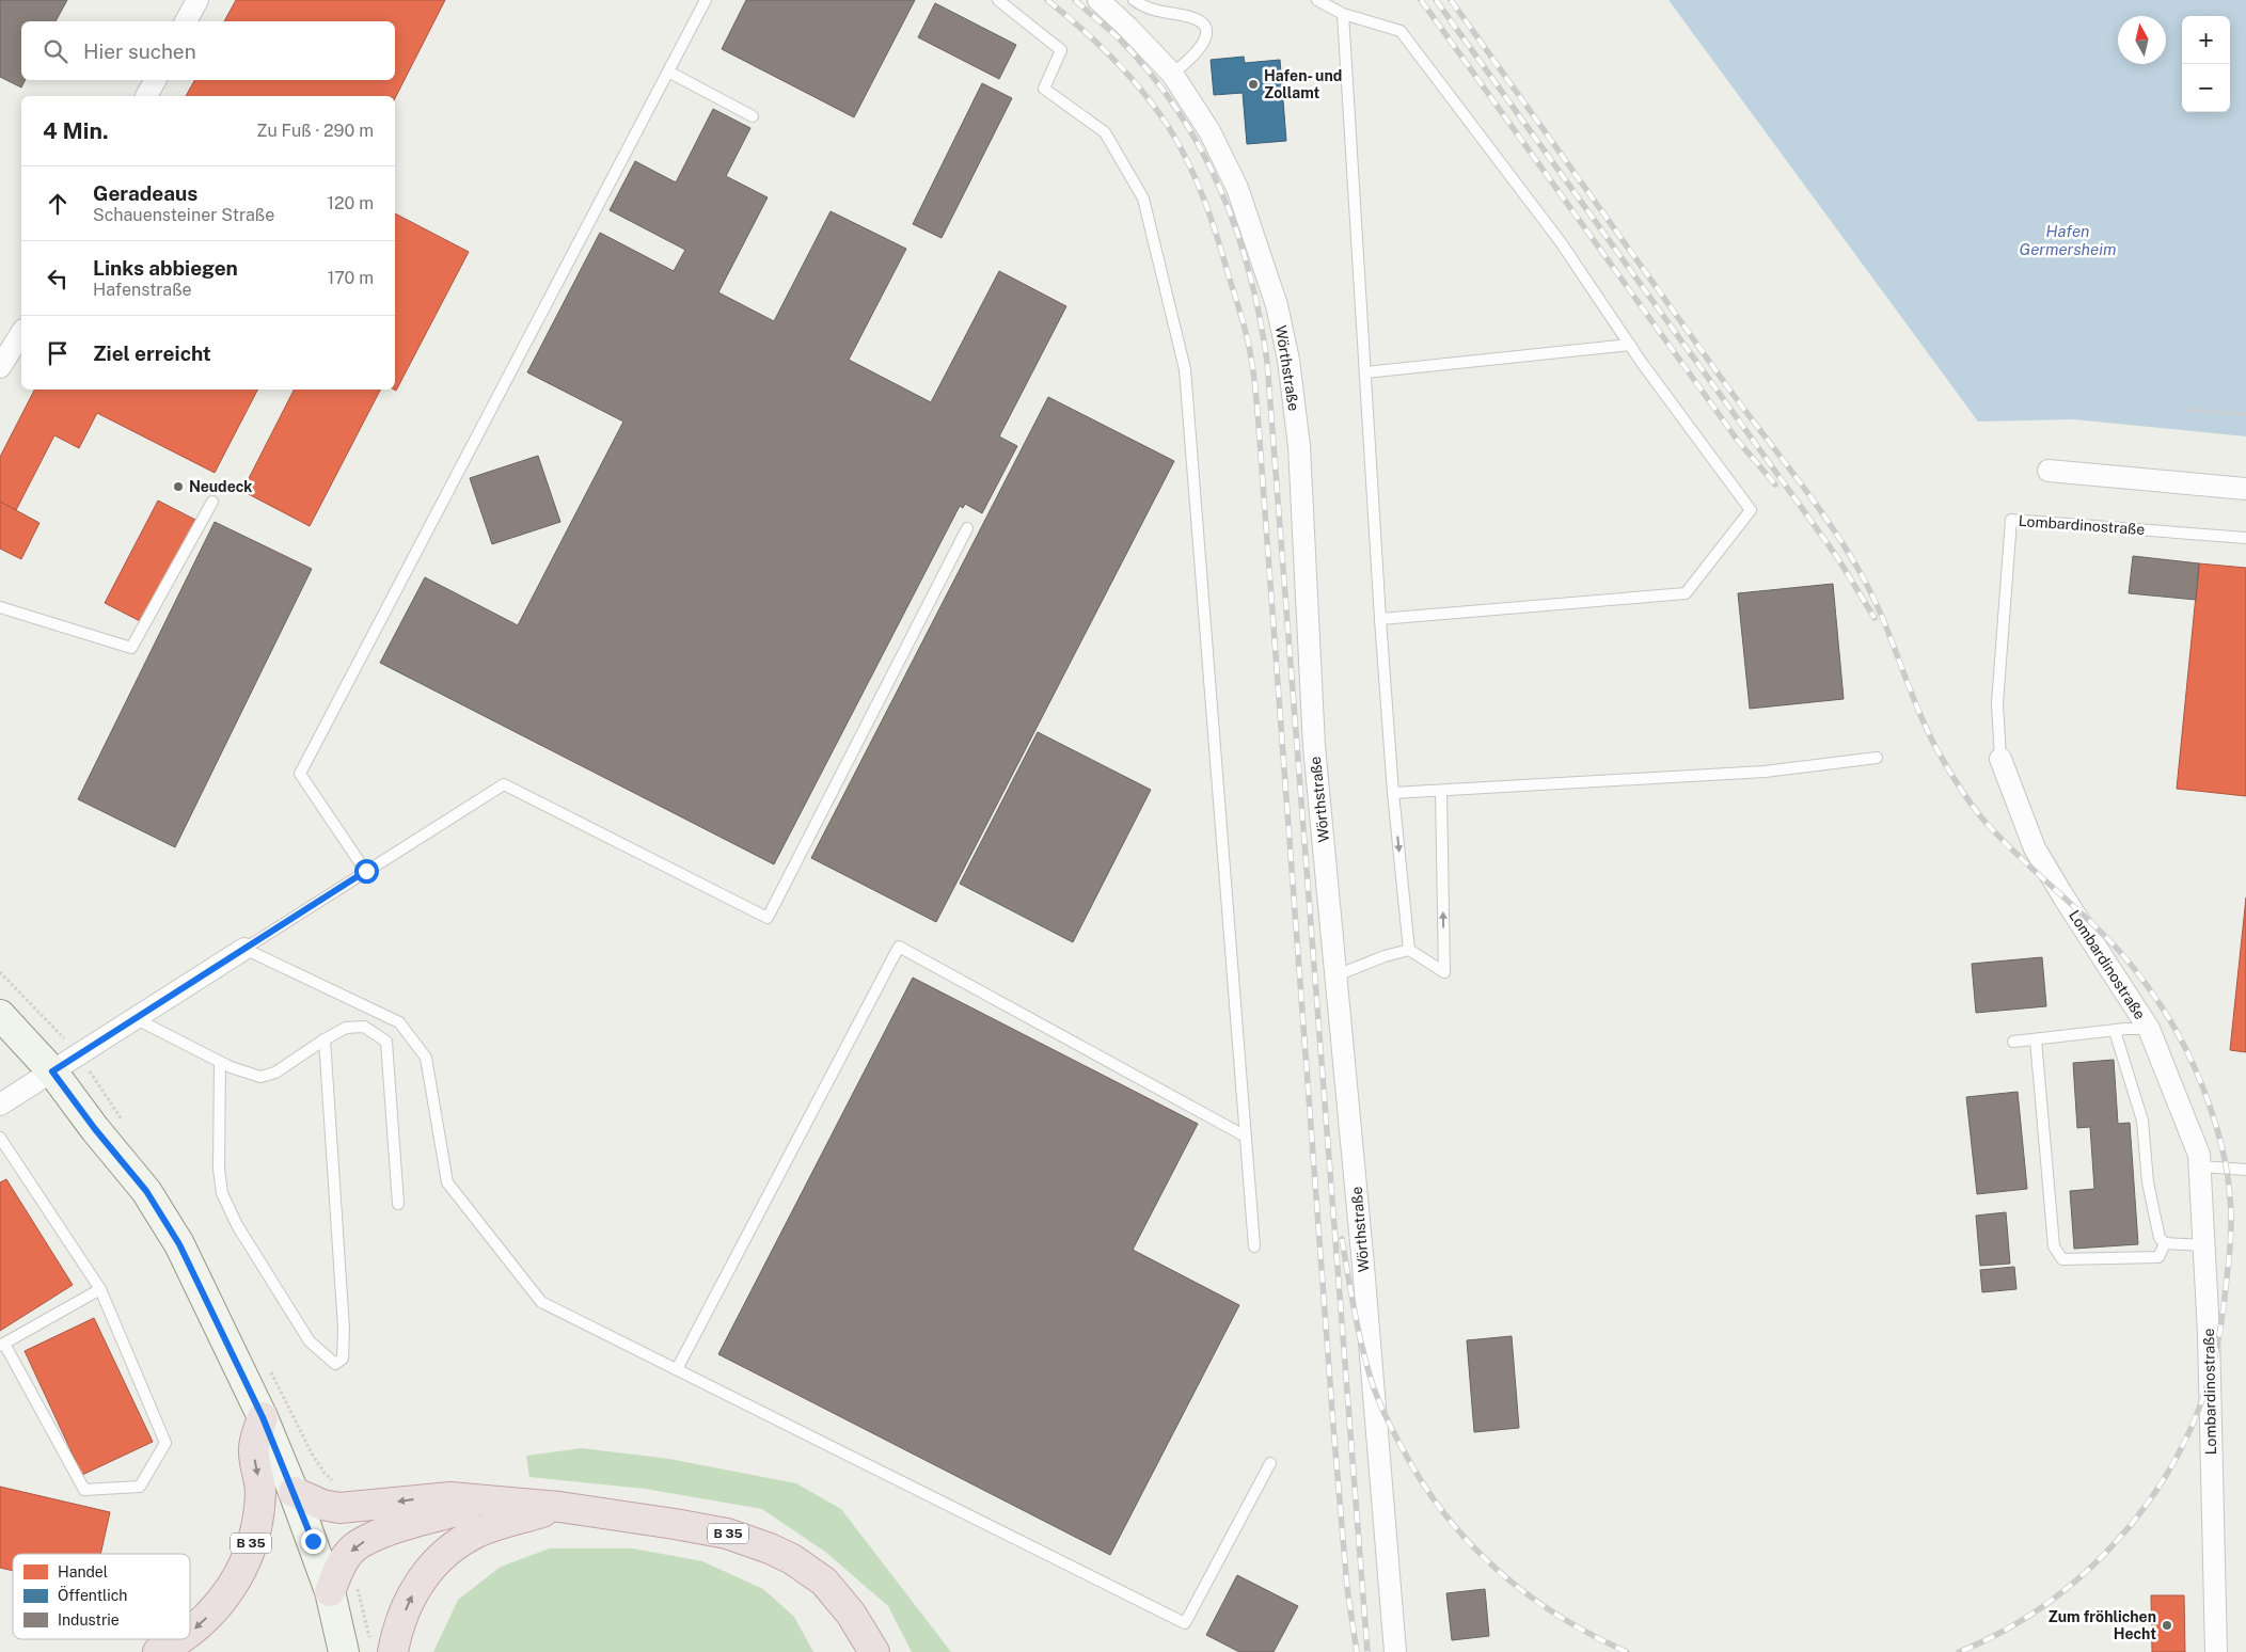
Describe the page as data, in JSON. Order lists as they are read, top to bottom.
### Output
{
  "streets": {
    "highway": ["B 35"],
    "street": ["Wörthstraße", "Lombardinostraße"]
  },
  "water": ["Hafen Germersheim"],
  "places": ["Hafen- und Zollamt", "Neudeck", "Zum fröhlichen Hecht"],
  "legend": ["Handel", "Öffentlich", "Industrie"],
  "north": "top",
  "page": {
    "map_buttons": ["+", "−"],
    "search": "Hier suchen",
    "heading": ["4 Min.", "Zu Fuß · 290 m"],
    "list": [
      ["Geradeaus", "Schauensteiner Straße", "120 m"],
      ["Links abbiegen", "Hafenstraße", "170 m"],
      "Ziel erreicht"
    ]
  }
}
